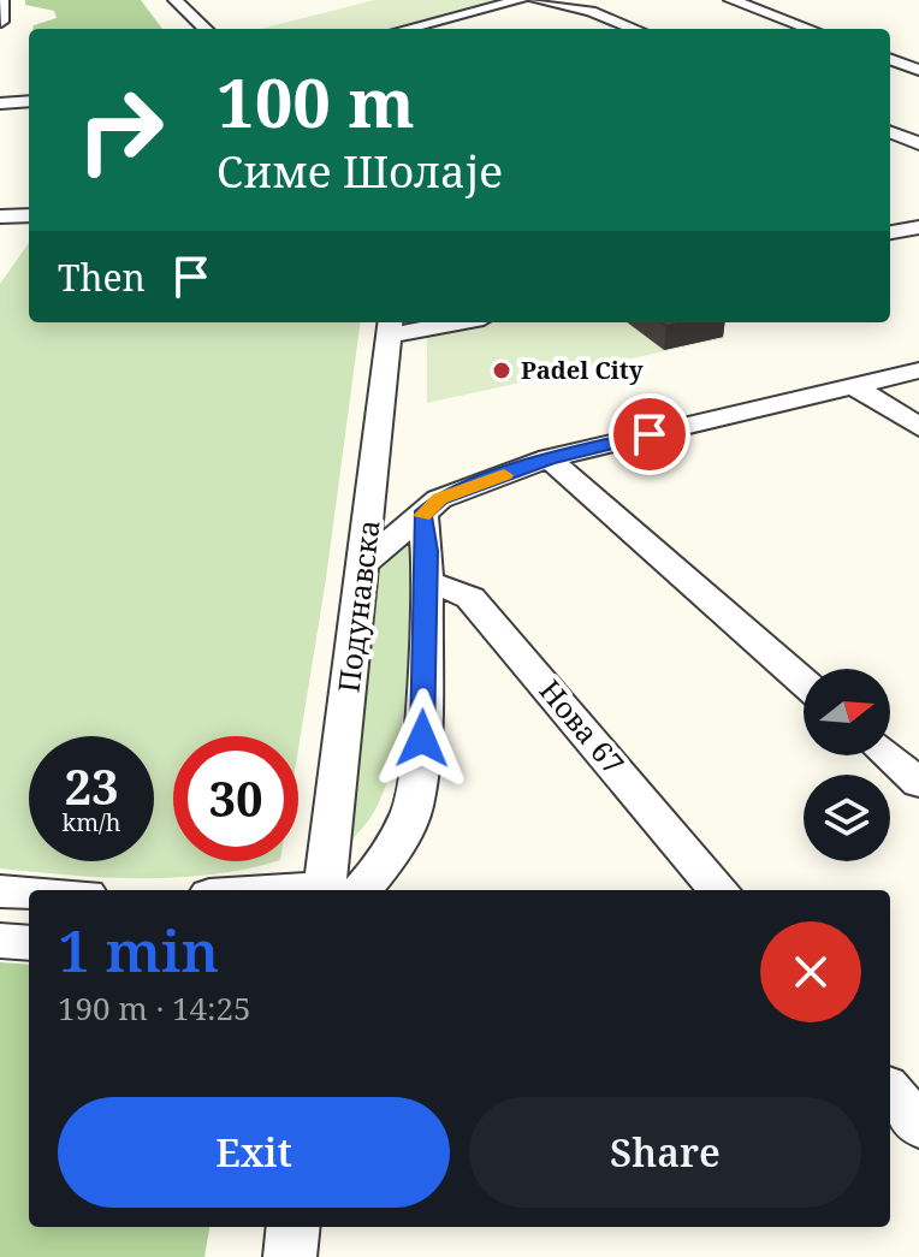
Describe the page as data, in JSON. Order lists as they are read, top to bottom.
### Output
{
  "streets": {
    "street": ["Подунавска", "Нова 67"]
  },
  "places": ["Padel City"],
  "north": "right",
  "page": {
    "turn": ["100 m", "Симе Шолаје"],
    "then": "Then",
    "speed": "23 km/h",
    "limit": "30",
    "heading": ["1 min", "190 m · 14:25"],
    "buttons": ["Exit", "Share"]
  }
}
